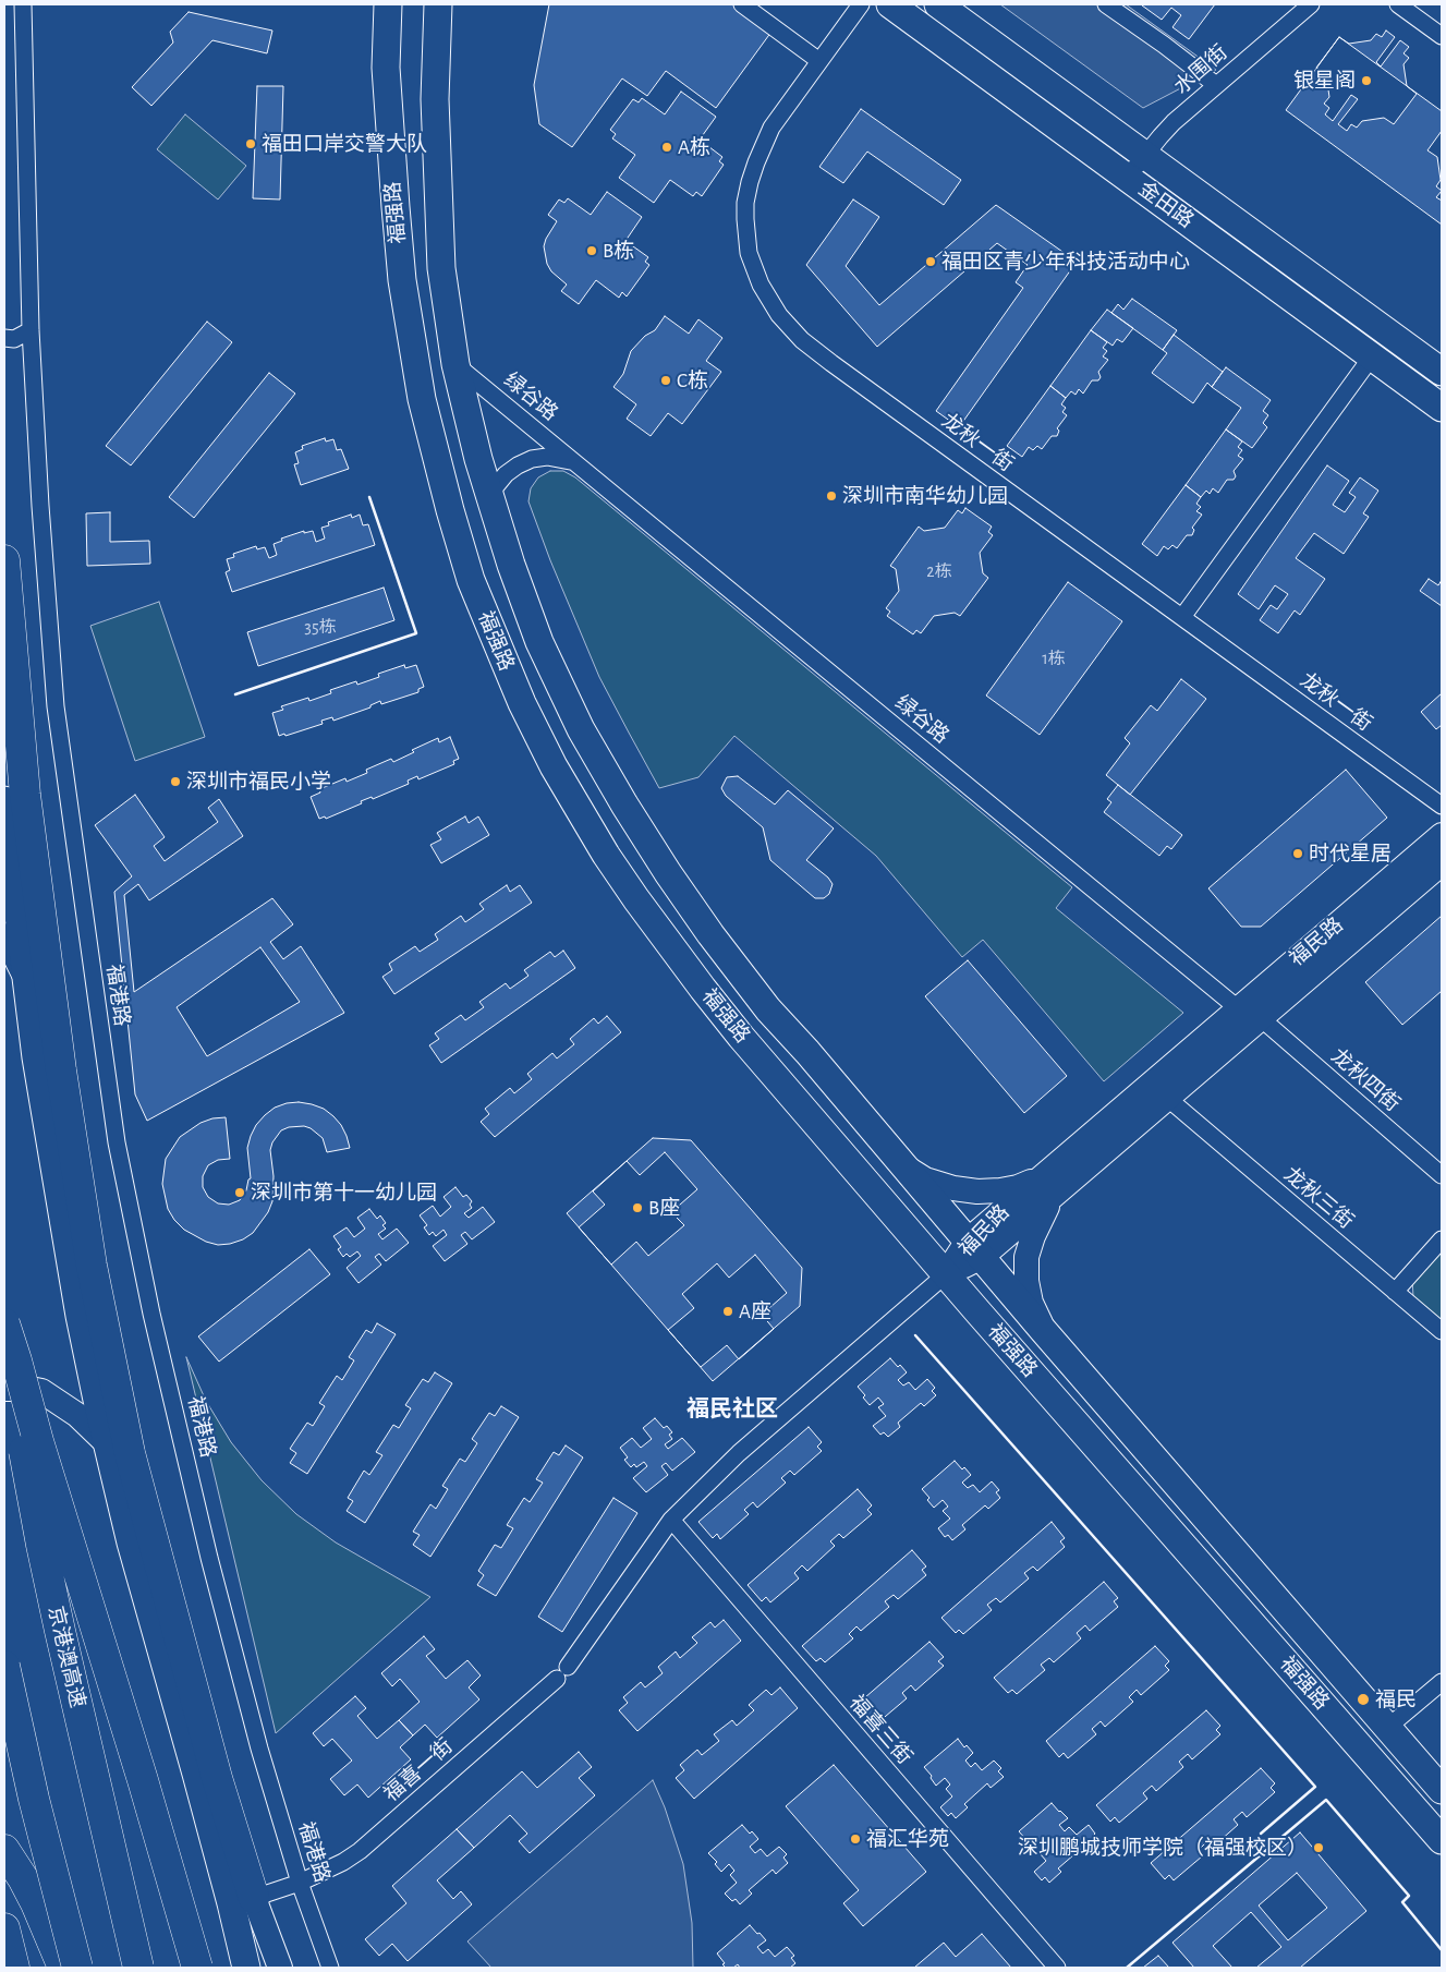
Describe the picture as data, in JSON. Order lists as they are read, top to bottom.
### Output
{
  "streets": {
    "highway": ["京港澳高速"],
    "main road": ["金田路", "福强路", "福民路"],
    "street": [
      "水围街",
      "绿谷路",
      "龙秋一街",
      "福港路",
      "龙秋四街",
      "龙秋三街",
      "福喜三街",
      "福喜一街"
    ]
  },
  "crossings": [
    ["水围街", "金田路"],
    ["福强路", "绿谷路"],
    ["福强路", "福民路"],
    ["福强路", "福喜一街"],
    ["绿谷路", "福民路"],
    ["绿谷路", "龙秋四街"],
    ["福民路", "龙秋四街"],
    ["福民路", "龙秋三街"],
    ["福民路", "福喜一街"],
    ["福港路", "福喜一街"],
    ["福喜三街", "福喜一街"]
  ],
  "districts": ["福民社区"],
  "places": [
    "银星阁",
    "福田口岸交警大队",
    "A栋",
    "B栋",
    "福田区青少年科技活动中心",
    "C栋",
    "深圳市南华幼儿园",
    "深圳市福民小学",
    "时代星居",
    "深圳市第十一幼儿园",
    "B座",
    "A座",
    "福民",
    "福汇华苑",
    "深圳鹏城技师学院（福强校区）"
  ],
  "house_numbers": ["2栋", "35栋", "1栋"]
}
